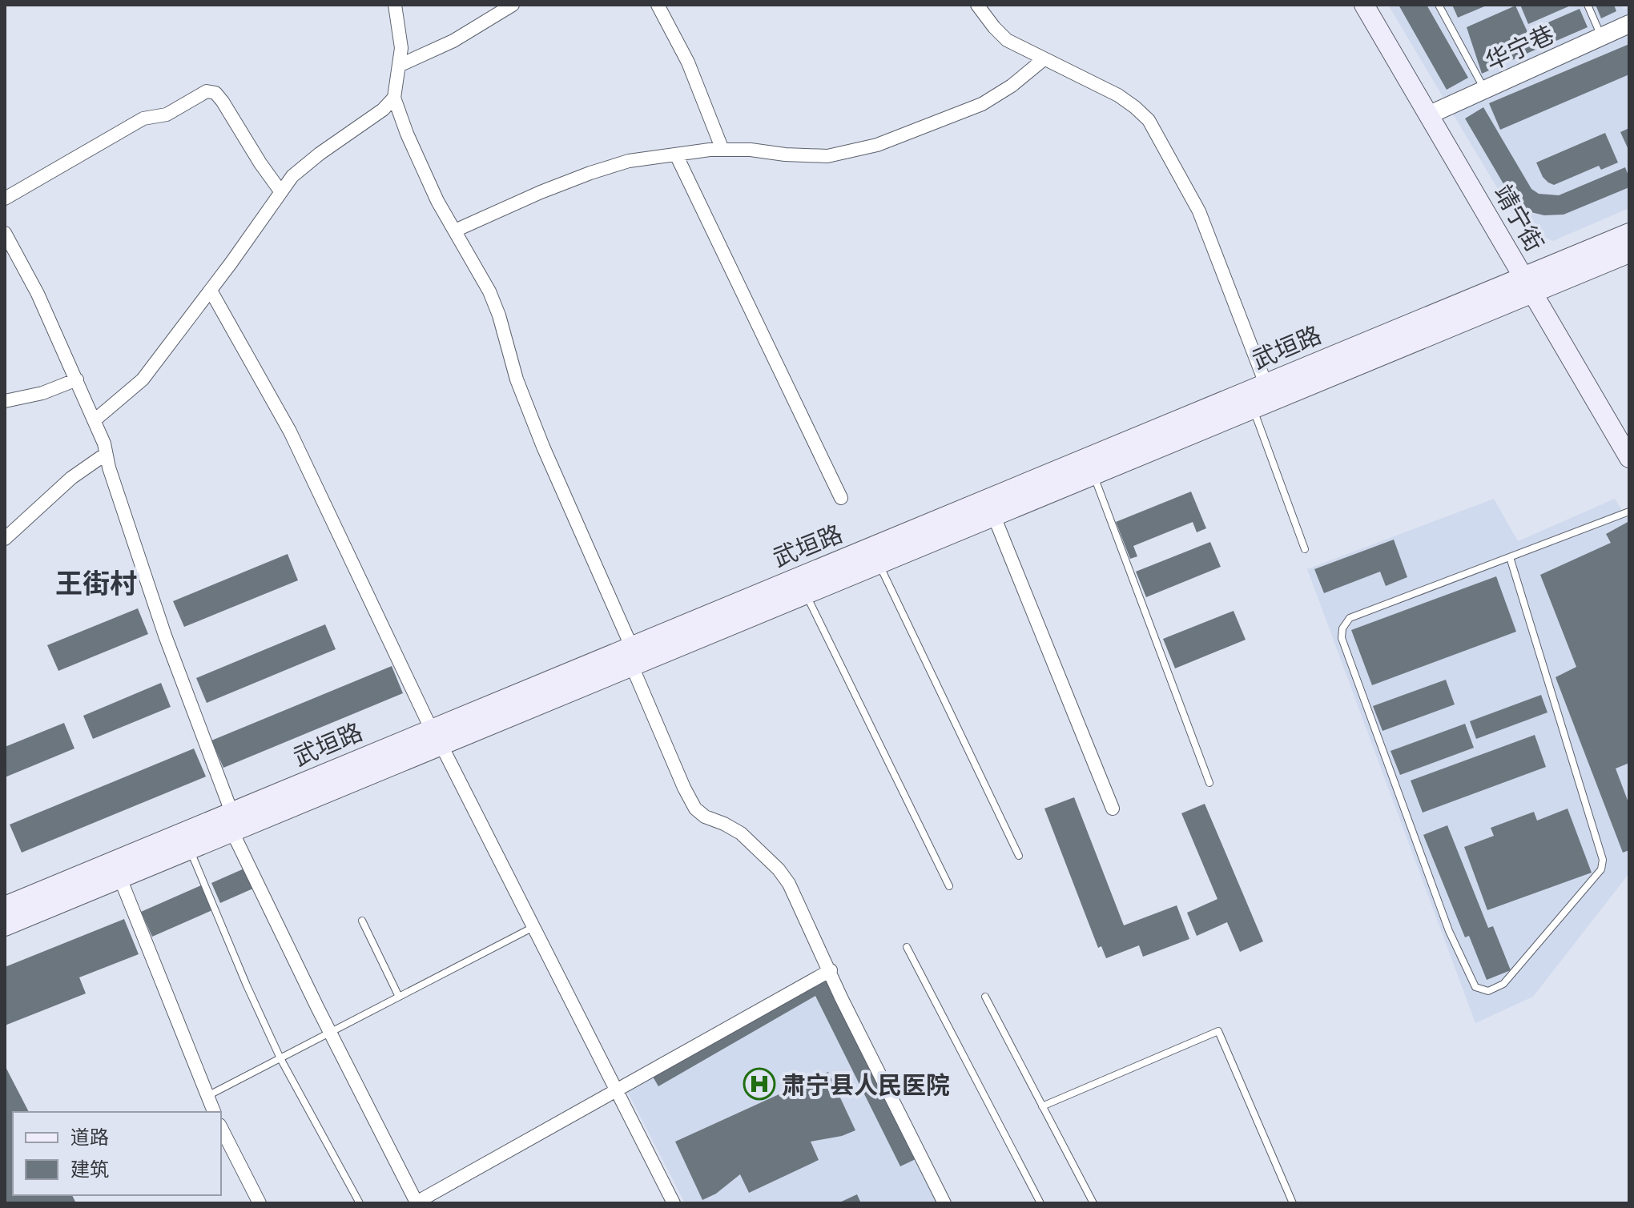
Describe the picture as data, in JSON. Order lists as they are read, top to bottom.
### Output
{
  "streets": {
    "main road": ["靖宁街", "武垣路"],
    "street": ["华宁巷"]
  },
  "crossings": [
    ["华宁巷", "靖宁街"],
    ["靖宁街", "武垣路"]
  ],
  "districts": ["王街村"],
  "places": {
    "hospital": ["肃宁县人民医院"]
  },
  "legend": ["道路", "建筑"]
}
